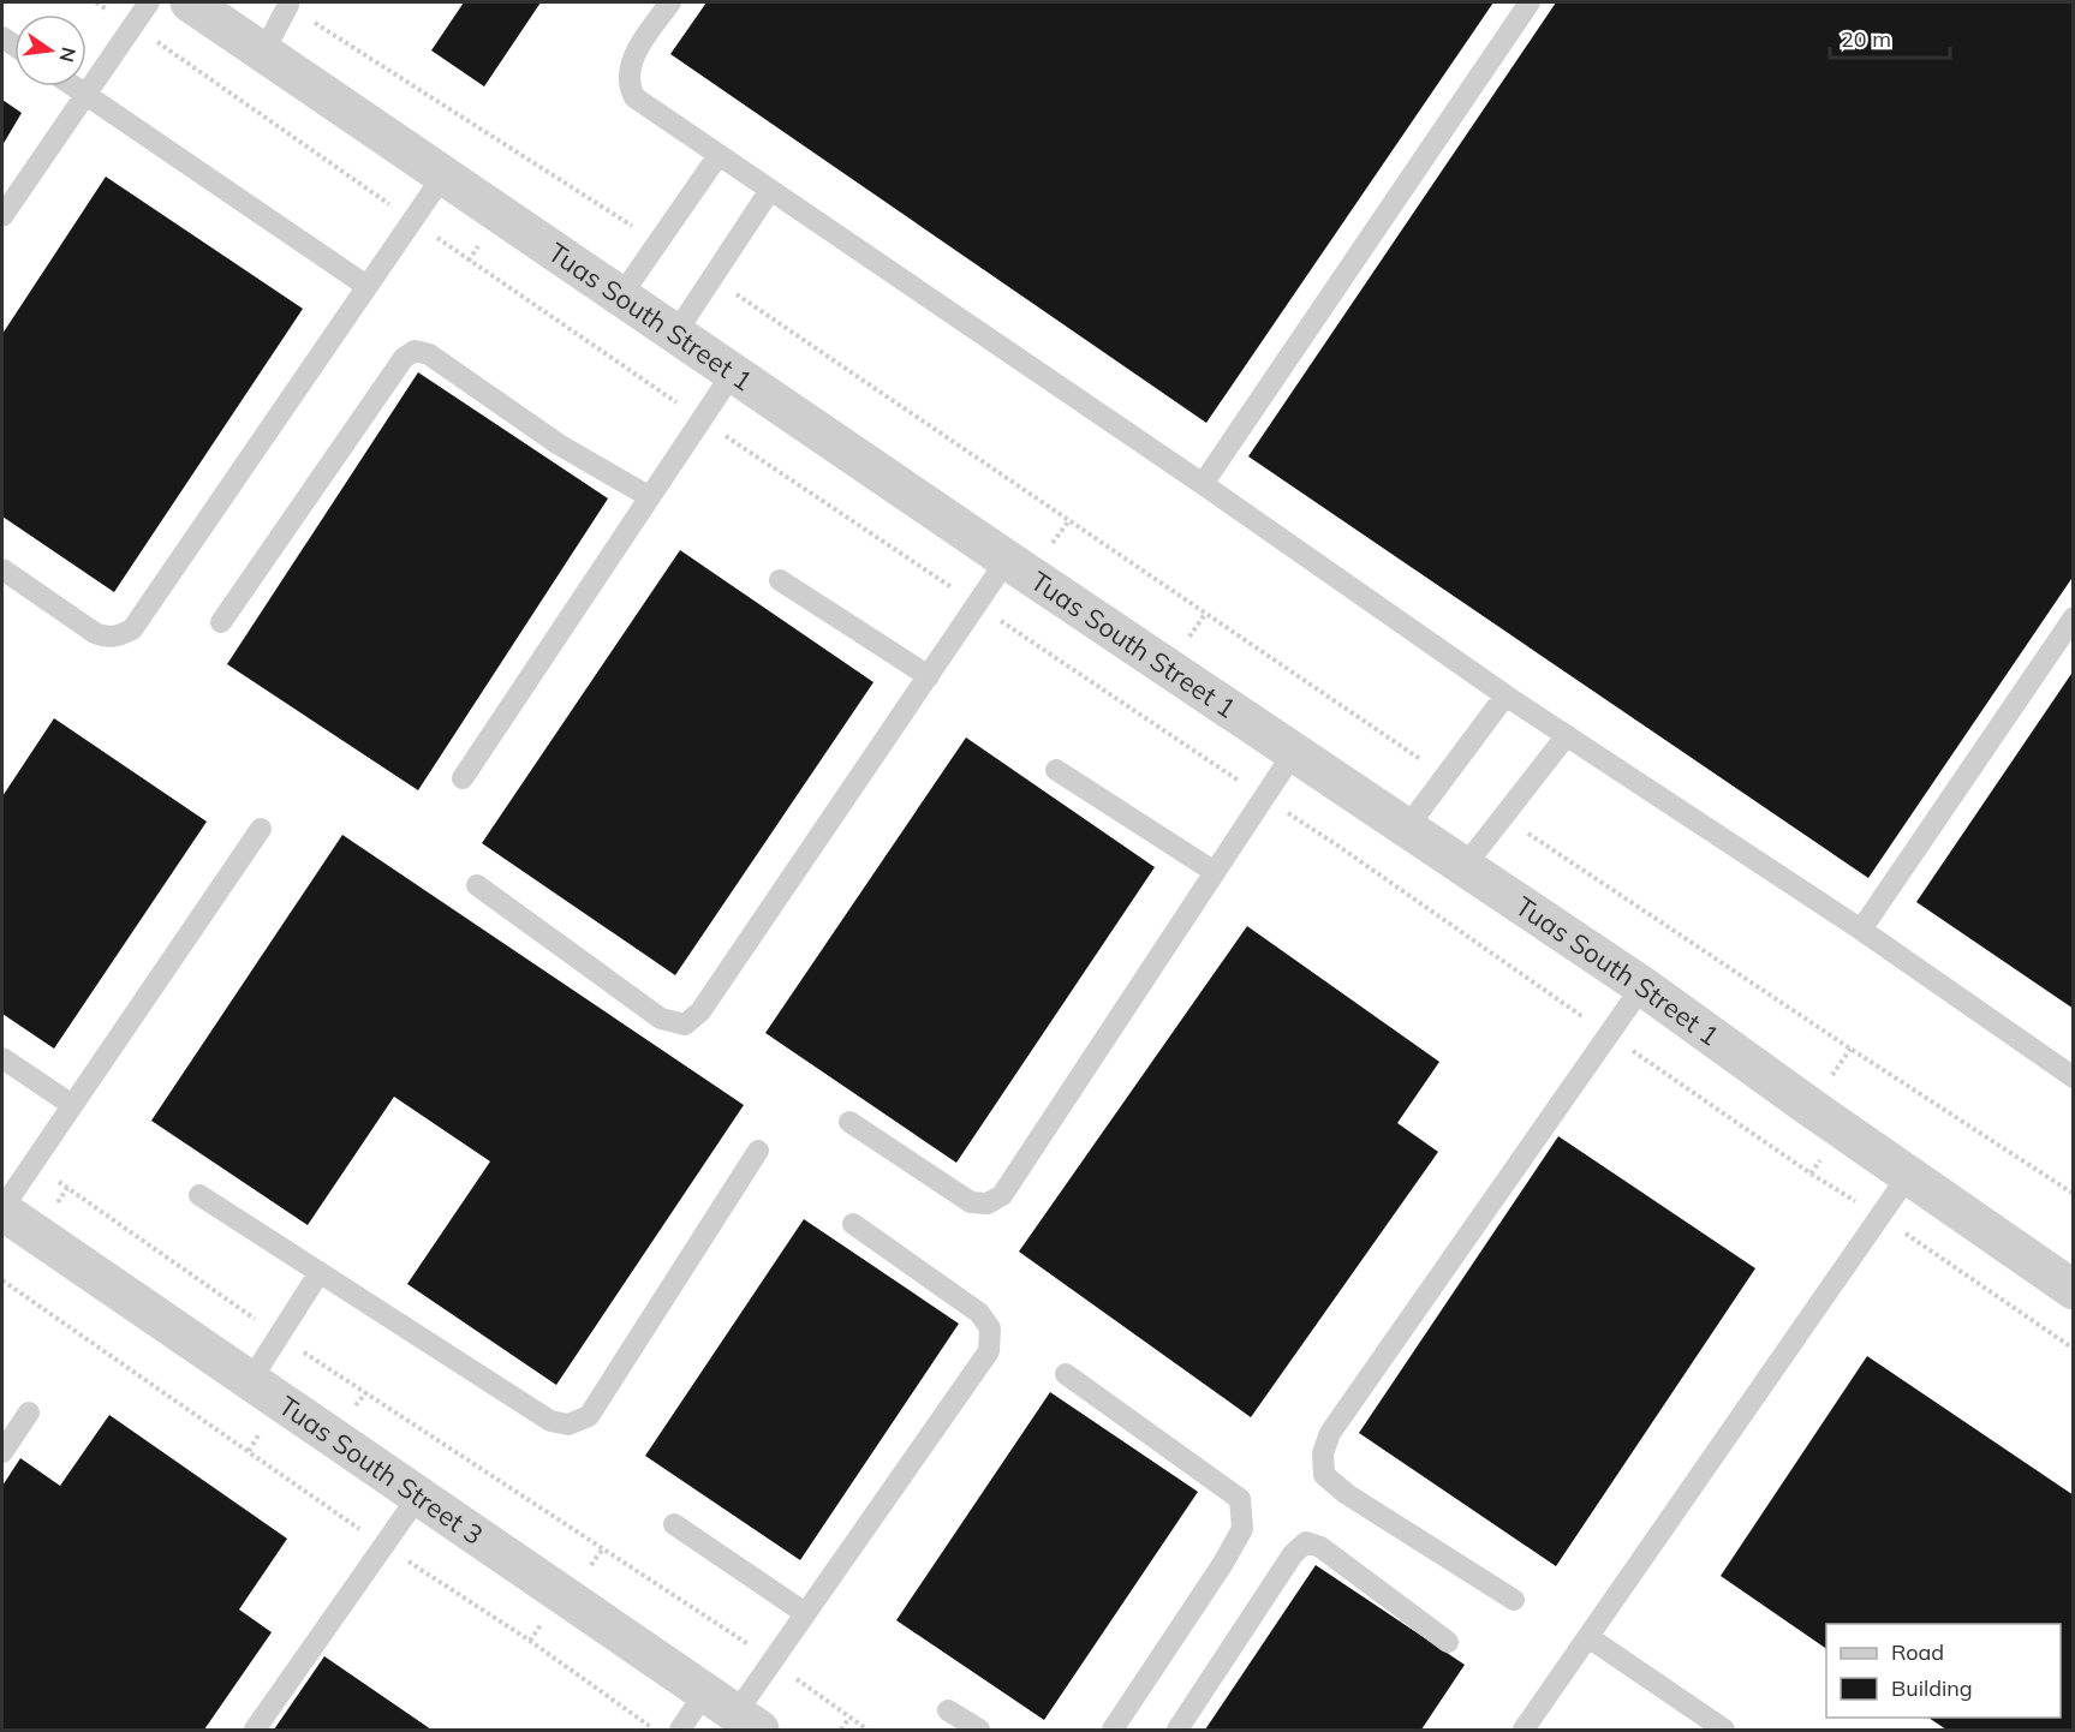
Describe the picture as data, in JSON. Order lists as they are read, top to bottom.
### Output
{
  "streets": {
    "street": ["Tuas South Street 1", "Tuas South Street 3"]
  },
  "legend": ["Road", "Building"],
  "scale_bar": "20 m",
  "north": "right"
}
